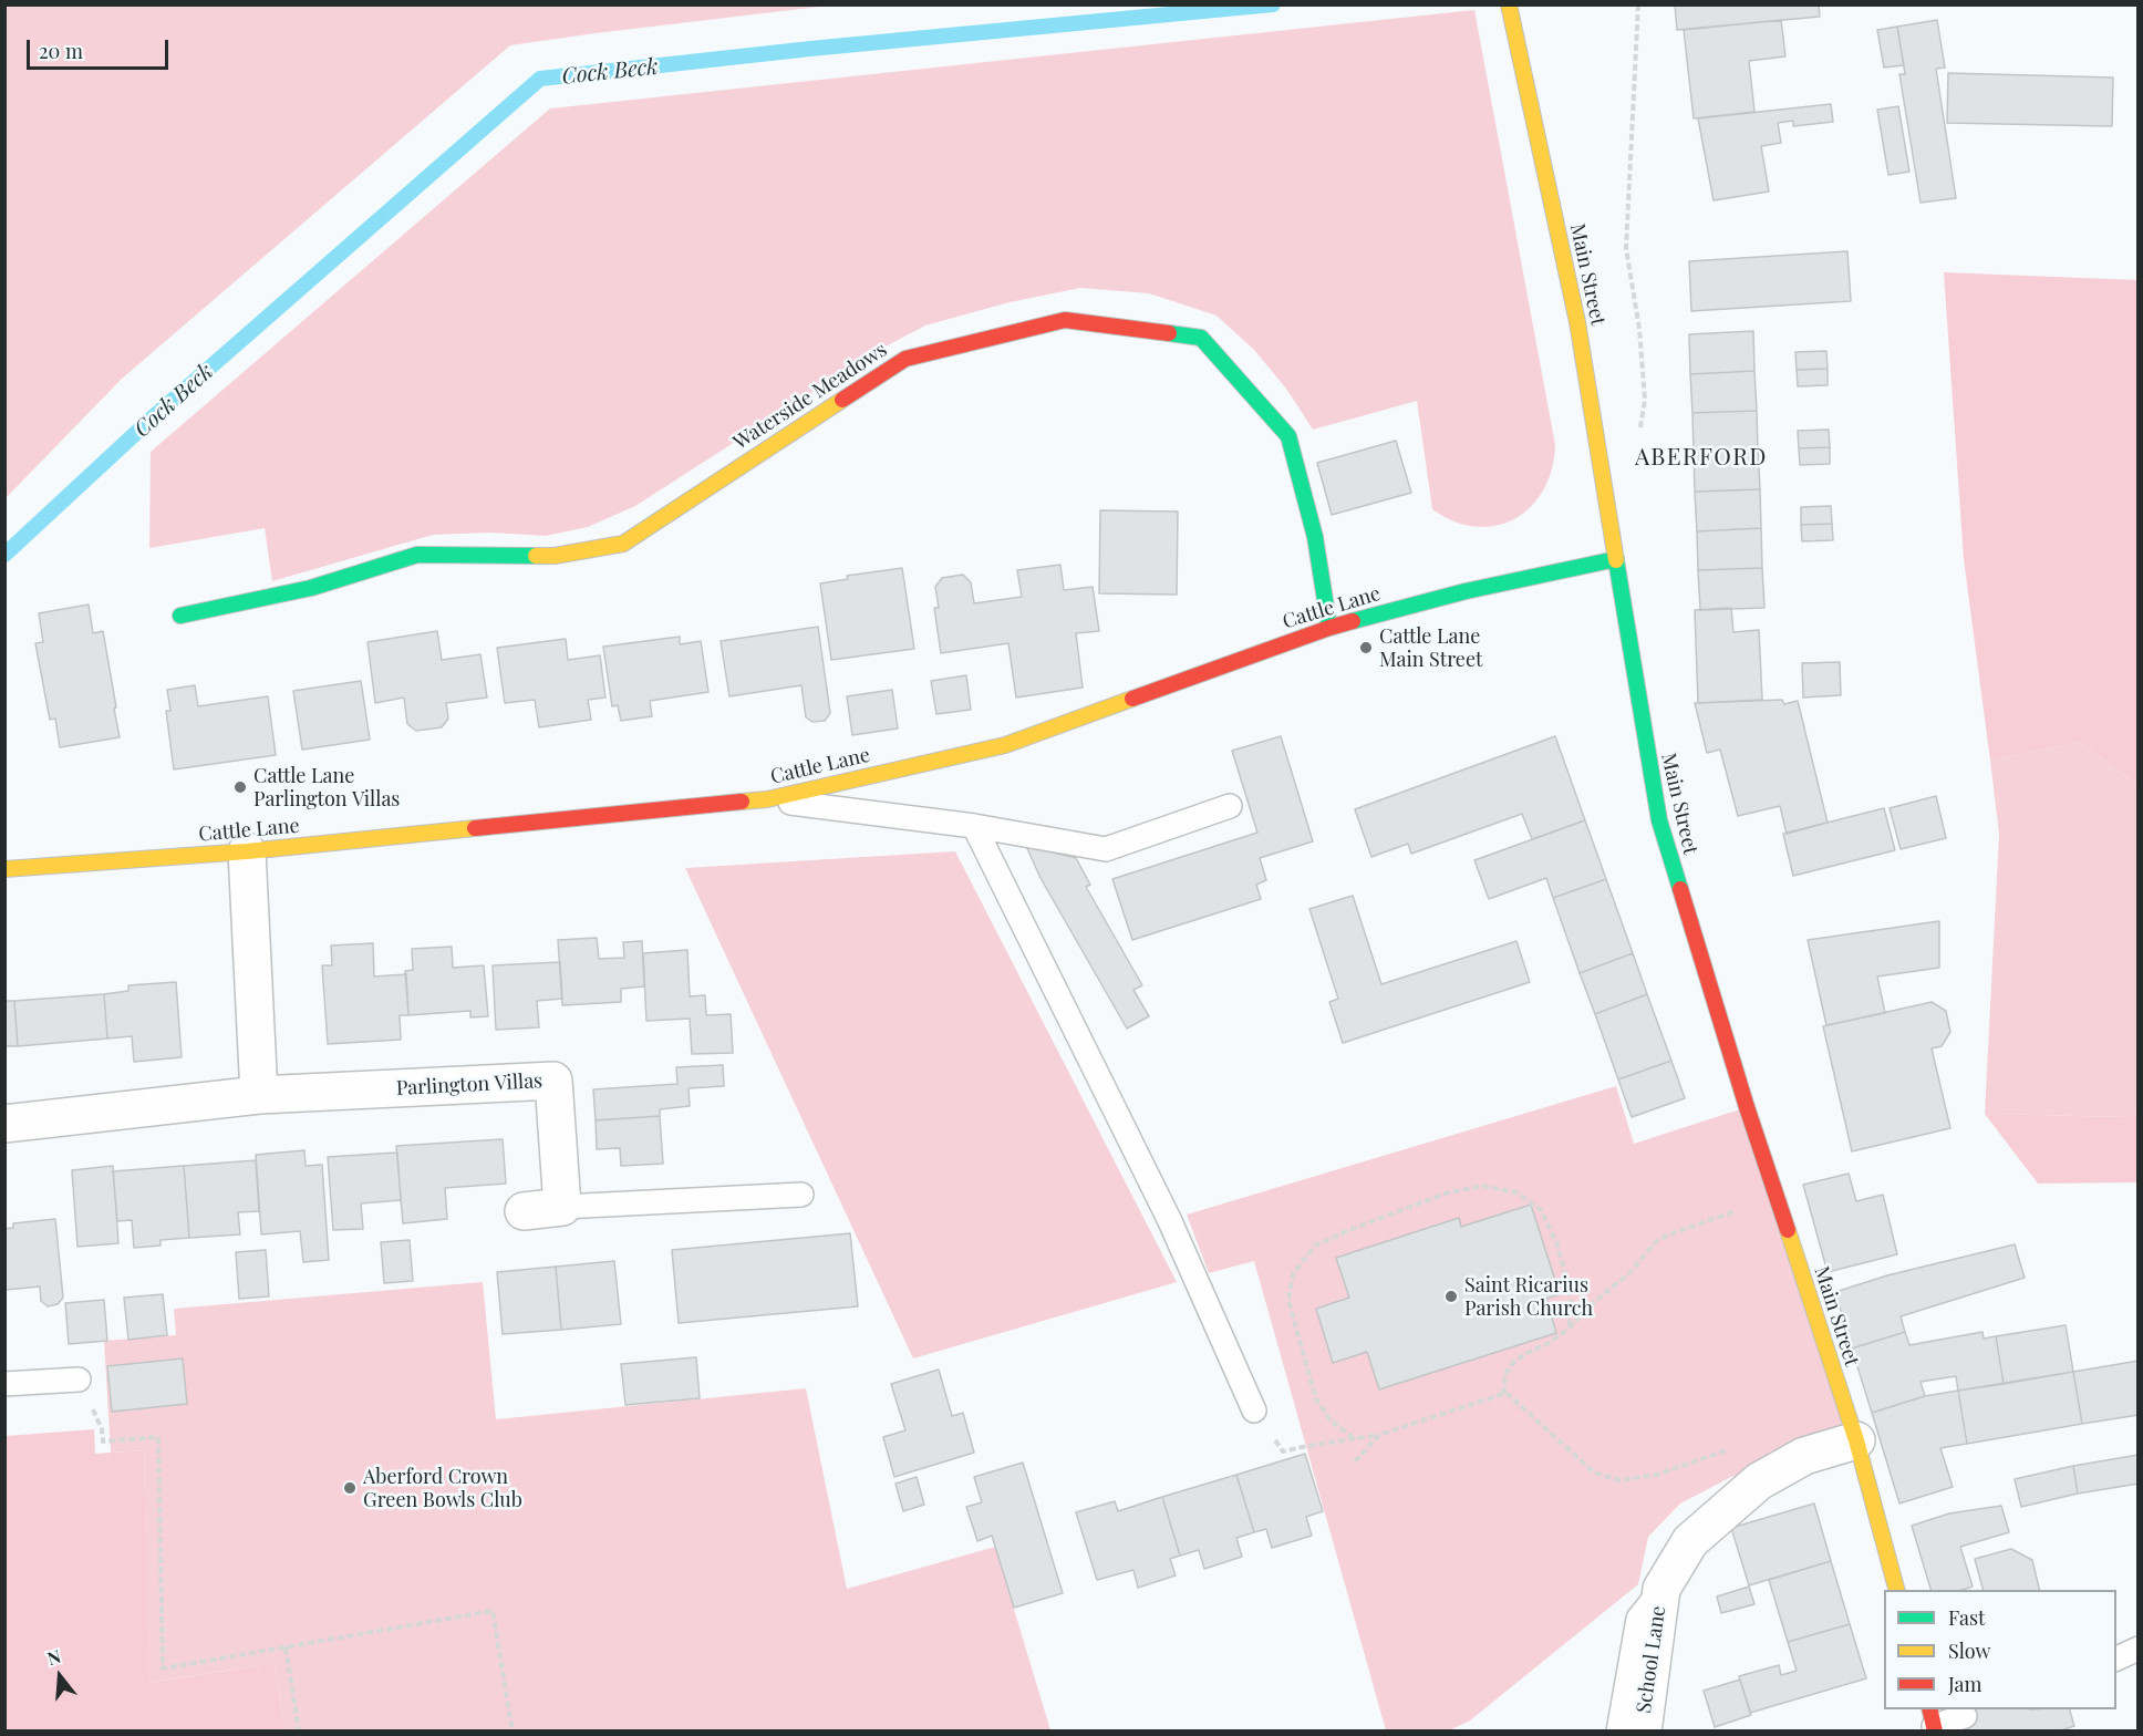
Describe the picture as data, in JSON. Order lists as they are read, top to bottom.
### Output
{
  "streets": {
    "street": [
      "Main Street",
      "Waterside Meadows",
      "Cattle Lane",
      "Parlington Villas",
      "School Lane"
    ]
  },
  "crossings": [
    ["Main Street", "Cattle Lane"],
    ["Main Street", "School Lane"],
    ["Waterside Meadows", "Cattle Lane"]
  ],
  "districts": ["ABERFORD"],
  "water": ["Cock Beck"],
  "places": [
    "Cattle Lane Main Street",
    "Cattle Lane Parlington Villas",
    "Saint Ricarius Parish Church",
    "Aberford Crown Green Bowls Club"
  ],
  "legend": ["Fast", "Slow", "Jam"],
  "scale_bar": "20 m",
  "north": "top"
}
